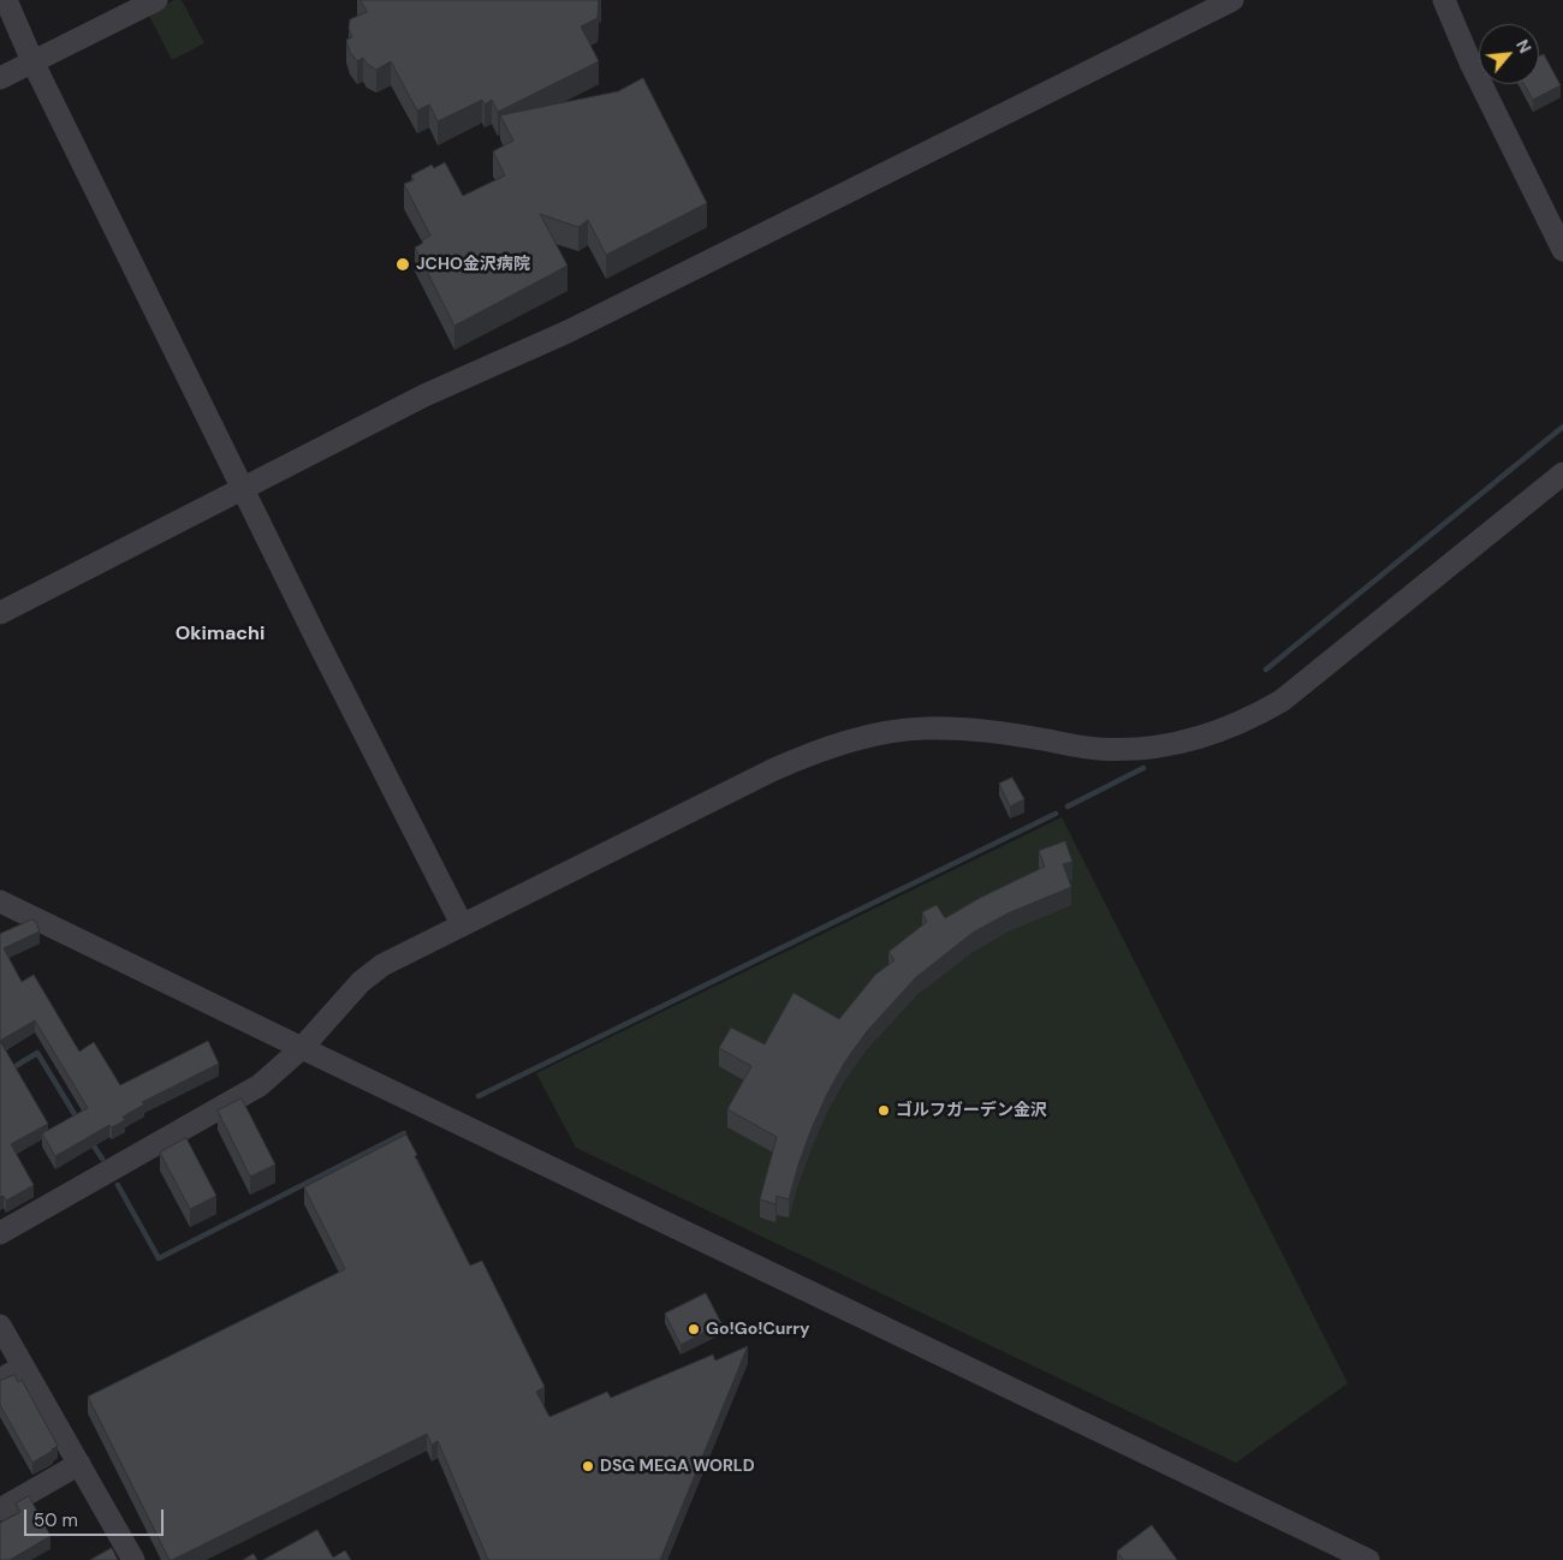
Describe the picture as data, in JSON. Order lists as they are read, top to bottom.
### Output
{
  "districts": ["Okimachi"],
  "places": [
    "JCHO金沢病院",
    "ゴルフガーデン金沢",
    "Go!Go!Curry",
    "DSG MEGA WORLD"
  ],
  "scale_bar": "50 m",
  "north": "top right"
}
